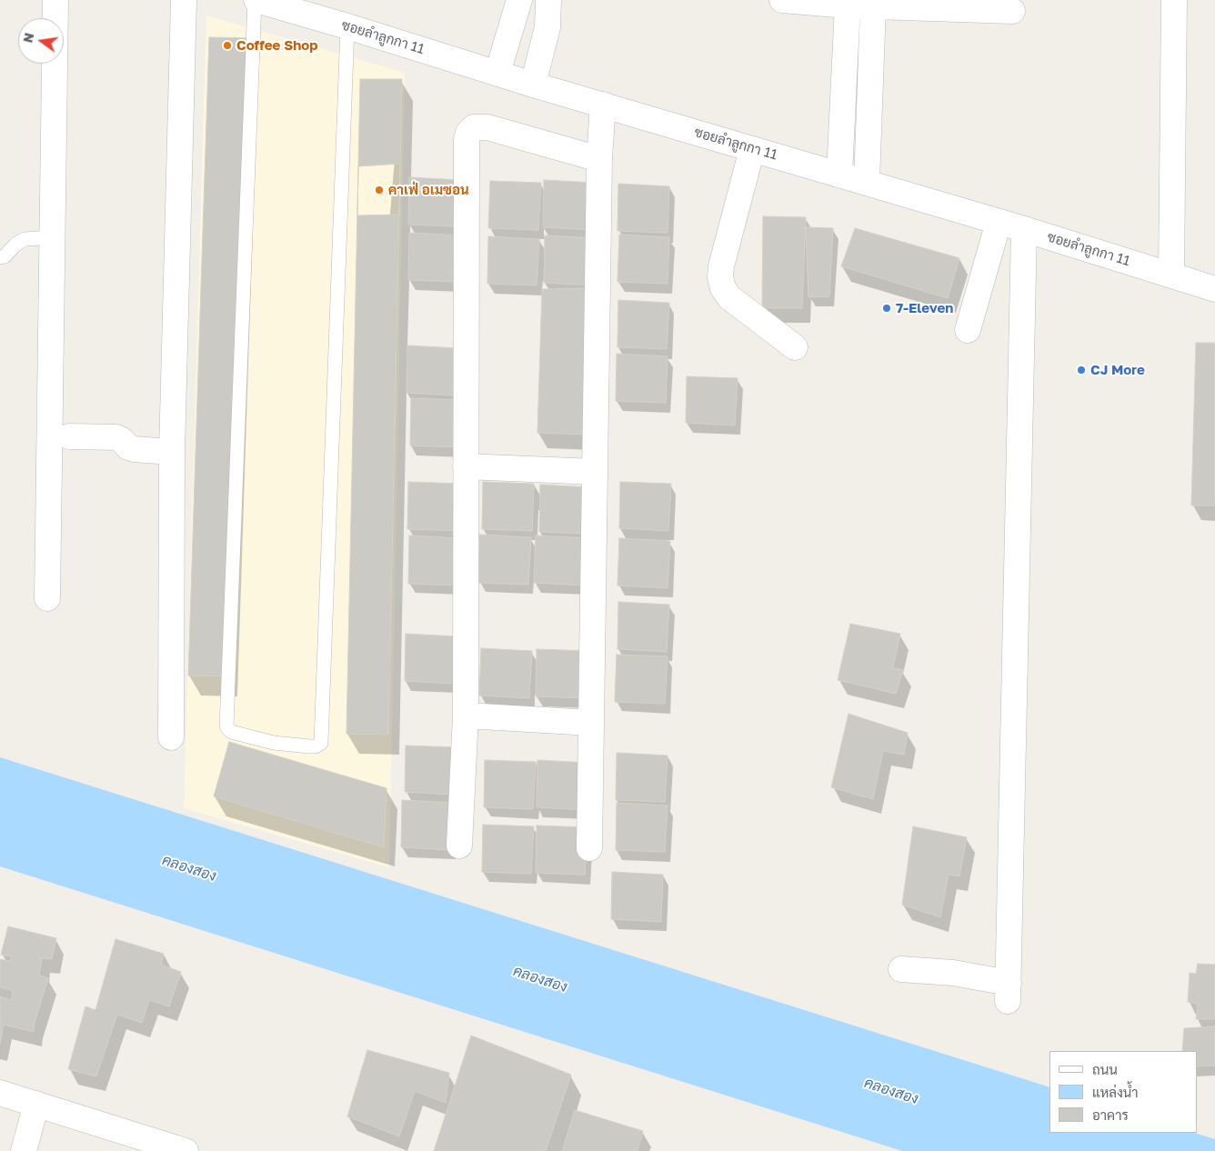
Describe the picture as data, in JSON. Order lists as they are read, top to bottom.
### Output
{
  "streets": {
    "street": ["ซอยลำลูกกา 11"]
  },
  "water": ["คลองสอง"],
  "places": [
    "Coffee Shop",
    "คาเฟ่ อเมซอน",
    "7-Eleven",
    "CJ More"
  ],
  "legend": ["ถนน", "แหล่งน้ำ", "อาคาร"],
  "north": "left"
}
